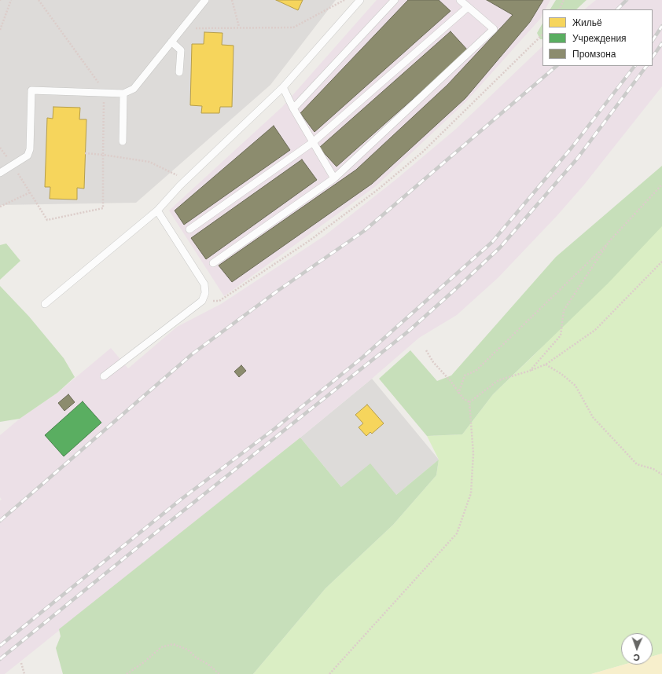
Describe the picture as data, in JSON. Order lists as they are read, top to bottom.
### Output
{
  "legend": ["Жильё", "Учреждения", "Промзона"],
  "north": "bottom"
}
